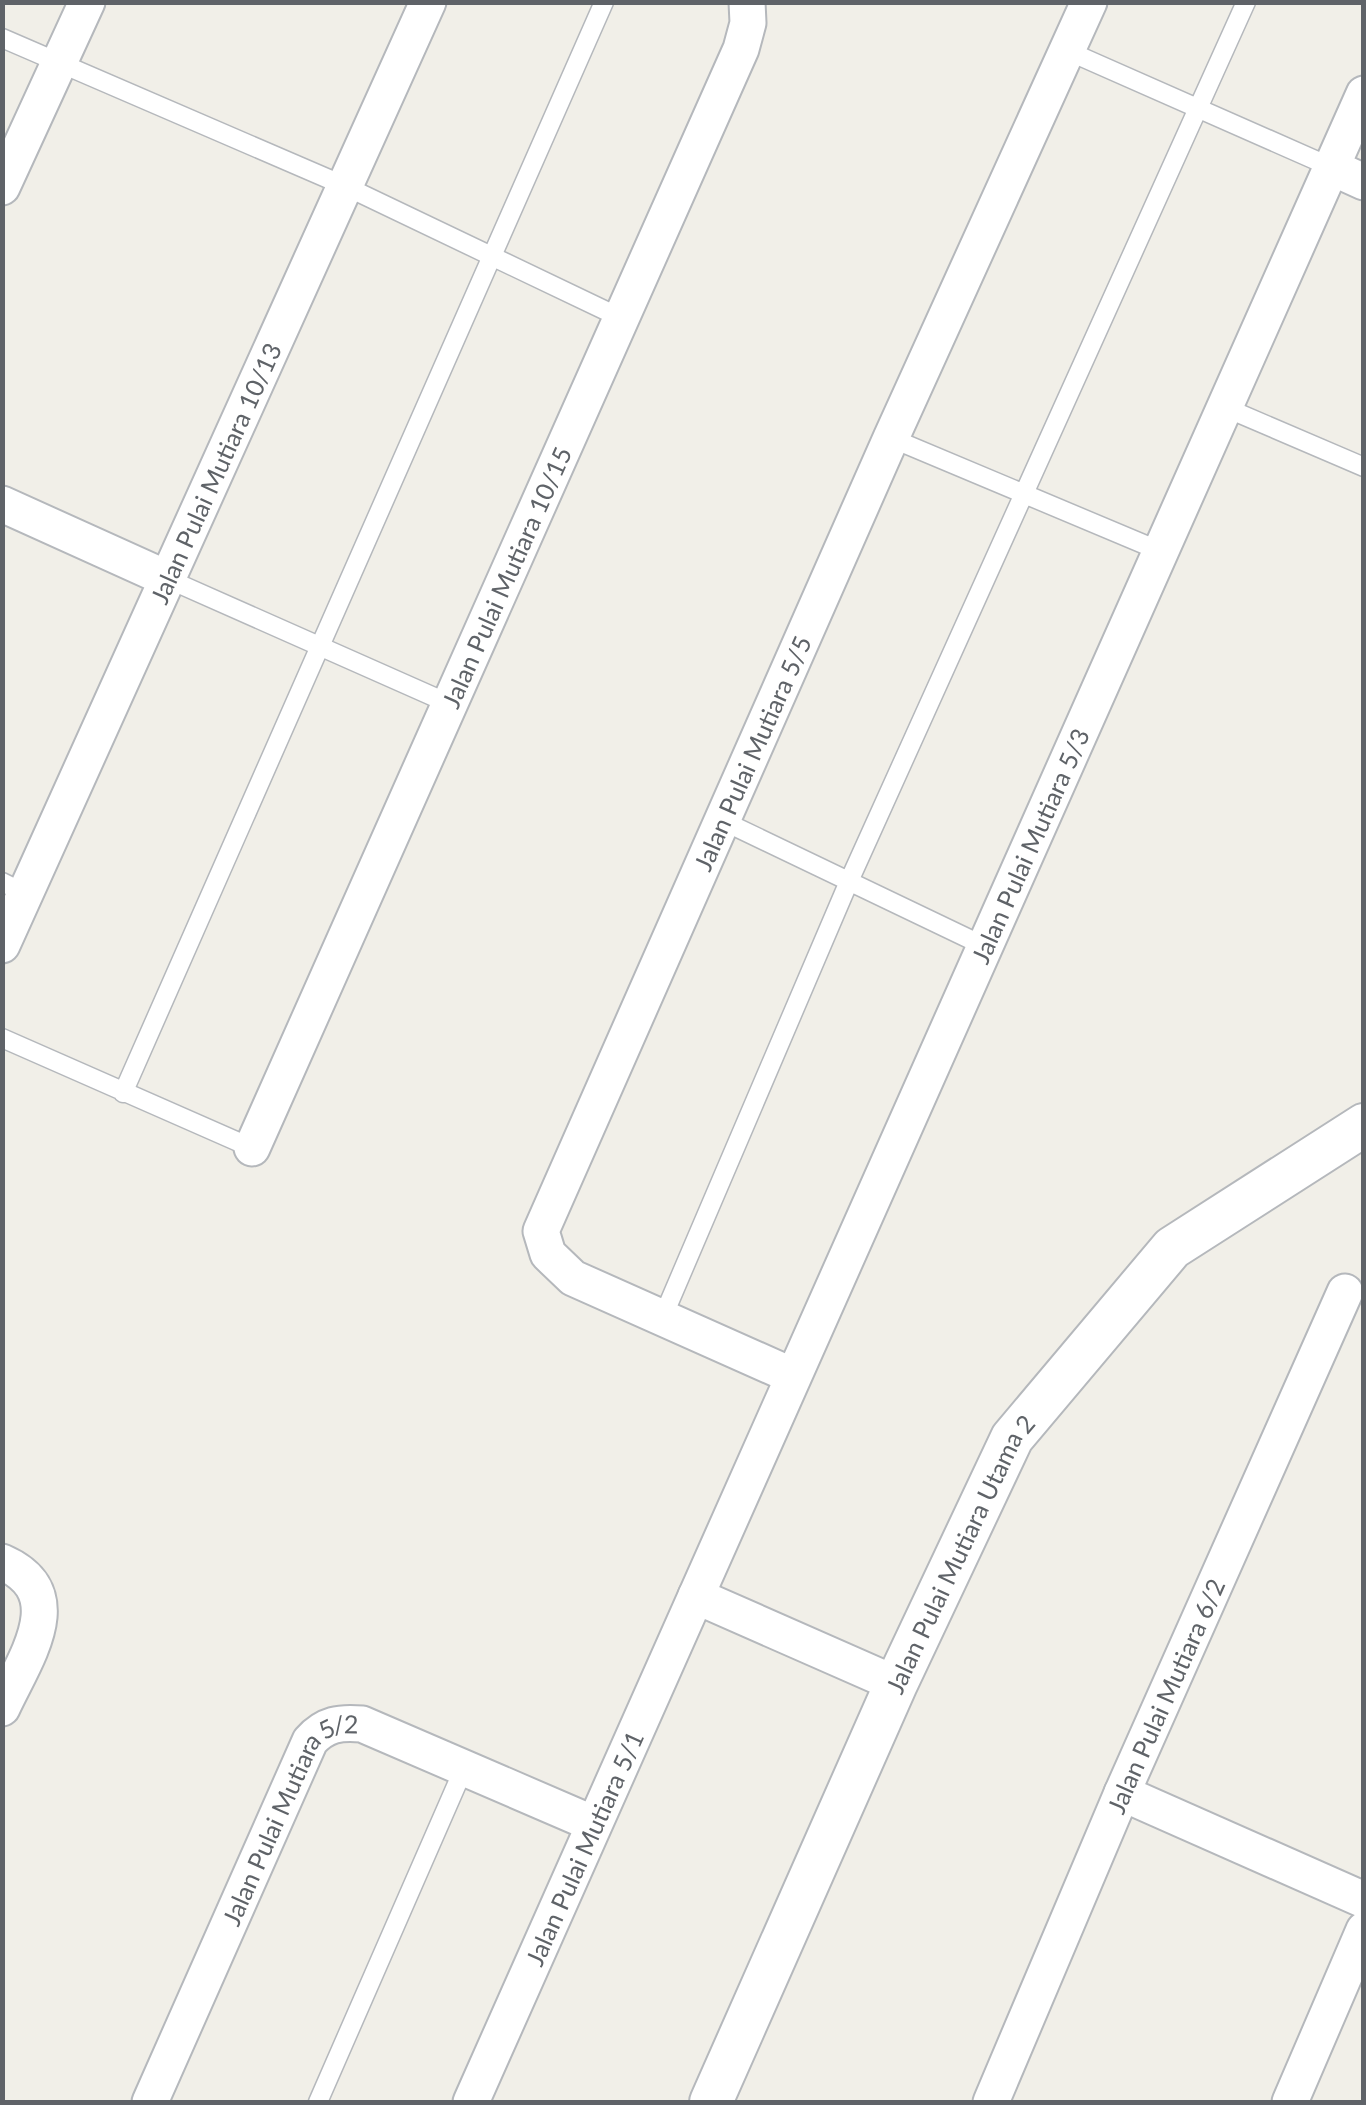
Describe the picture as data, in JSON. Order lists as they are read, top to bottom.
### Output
{
  "streets": {
    "street": [
      "Jalan Pulai Mutiara 10/13",
      "Jalan Pulai Mutiara 10/15",
      "Jalan Pulai Mutiara 5/5",
      "Jalan Pulai Mutiara 5/3",
      "Jalan Pulai Mutiara Utama 2",
      "Jalan Pulai Mutiara 6/2",
      "Jalan Pulai Mutiara 5/2",
      "Jalan Pulai Mutiara 5/1"
    ]
  },
  "crossings": [
    ["Jalan Pulai Mutiara 5/5", "Jalan Pulai Mutiara 5/3"],
    ["Jalan Pulai Mutiara 5/3", "Jalan Pulai Mutiara 5/1"],
    ["Jalan Pulai Mutiara 5/2", "Jalan Pulai Mutiara 5/1"]
  ]
}
